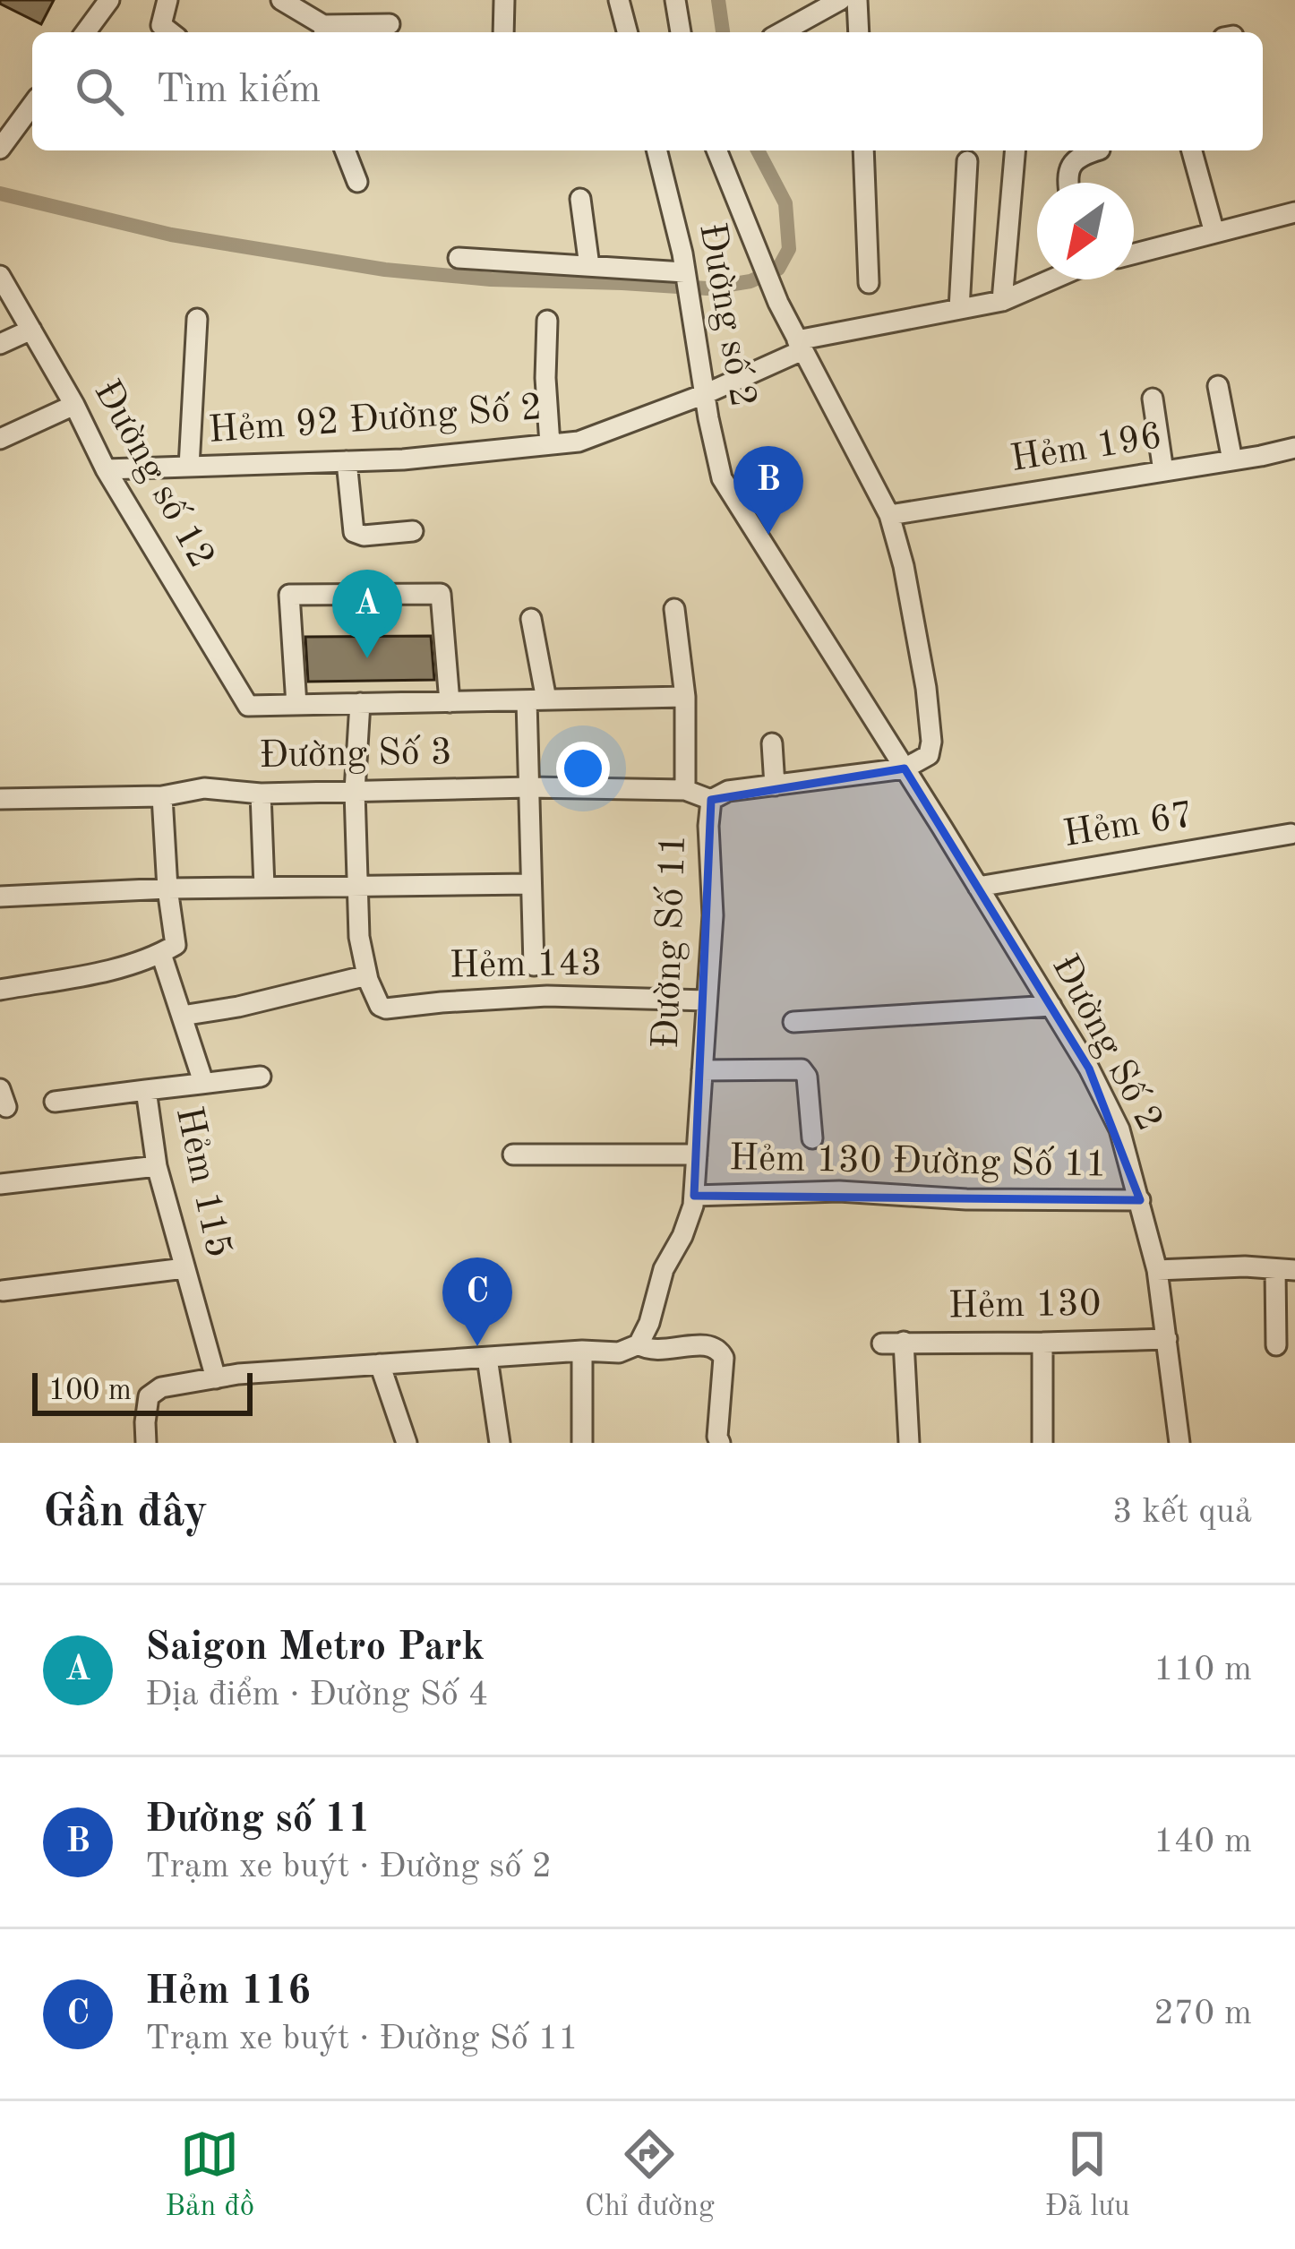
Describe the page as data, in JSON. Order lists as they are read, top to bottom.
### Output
{
  "streets": {
    "street": [
      "Đường số 2",
      "Hẻm 92 Đường Số 2",
      "Hẻm 196",
      "Đường số 12",
      "Đường Số 3",
      "Hẻm 67",
      "Đường Số 11",
      "Hẻm 143",
      "Đường Số 2",
      "Hẻm 130 Đường Số 11",
      "Hẻm 115",
      "Hẻm 130"
    ]
  },
  "crossings": [
    ["Đường số 2", "Hẻm 92 Đường Số 2"],
    ["Đường số 2", "Đường Số 11"],
    ["Đường số 2", "Đường Số 2"],
    ["Hẻm 92 Đường Số 2", "Đường số 12"],
    ["Đường Số 3", "Đường Số 11"],
    ["Hẻm 67", "Đường Số 2"],
    ["Đường Số 11", "Hẻm 143"],
    ["Đường Số 11", "Đường Số 2"],
    ["Đường Số 11", "Hẻm 130 Đường Số 11"],
    ["Đường Số 2", "Hẻm 130 Đường Số 11"],
    ["Đường Số 2", "Hẻm 130"]
  ],
  "scale_bar": "100 m",
  "north": "bottom left",
  "page": {
    "search": "Tìm kiếm",
    "pins": ["B", "A", "C"],
    "scale": "100 m",
    "heading": ["Gần đây", "3 kết quả"],
    "list": [
      {
        "mark": "A",
        "name": "Saigon Metro Park",
        "note": "Địa điểm · Đường Số 4",
        "value": "110 m"
      },
      {
        "mark": "B",
        "name": "Đường số 11",
        "note": "Trạm xe buýt · Đường số 2",
        "value": "140 m"
      },
      {
        "mark": "C",
        "name": "Hẻm 116",
        "note": "Trạm xe buýt · Đường Số 11",
        "value": "270 m"
      }
    ],
    "nav": ["Bản đồ", "Chỉ đường", "Đã lưu"]
  }
}
